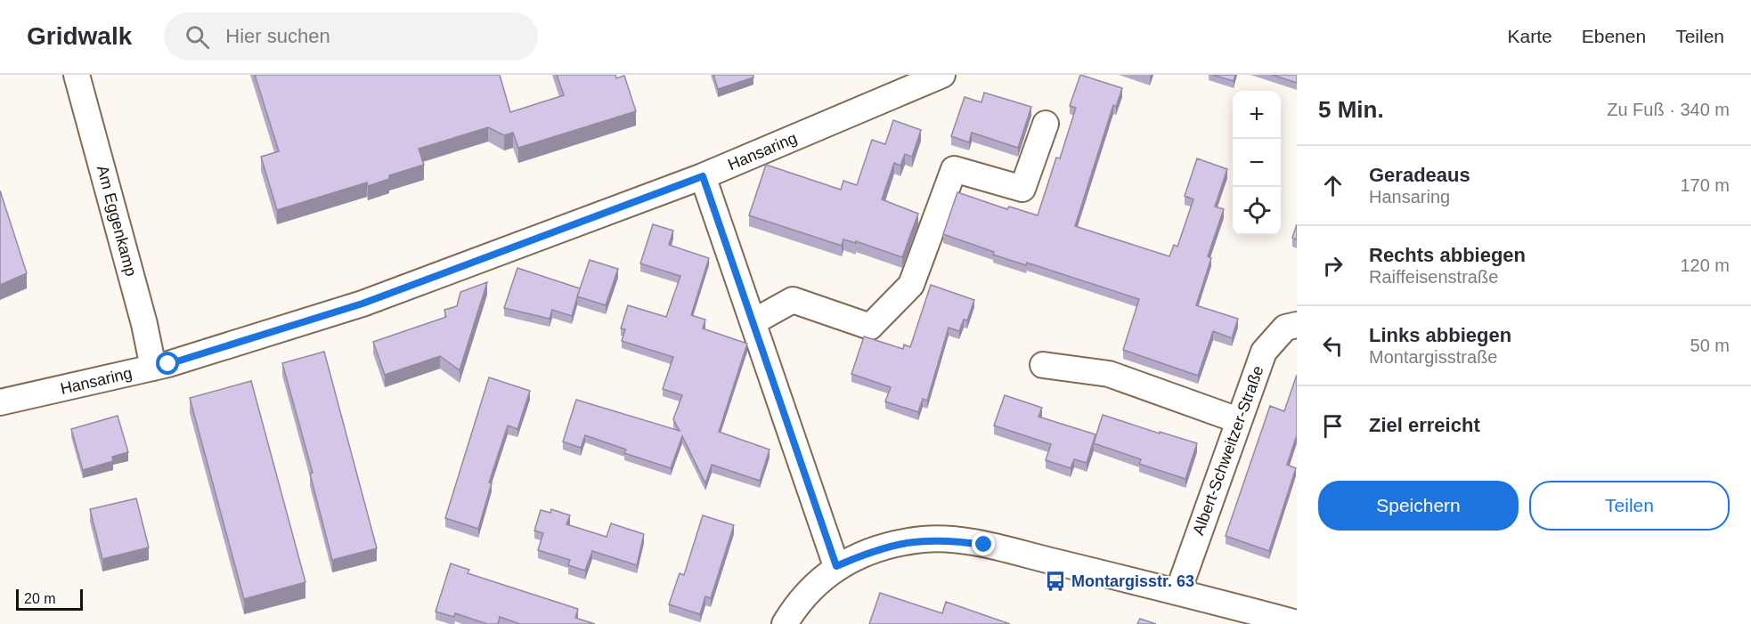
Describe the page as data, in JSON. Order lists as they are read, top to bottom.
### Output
{
  "streets": {
    "street": ["Hansaring", "Am Eggenkamp", "Albert-Schweitzer-Straße"]
  },
  "crossings": [
    ["Hansaring", "Am Eggenkamp"]
  ],
  "places": {
    "bus stop": ["Montargisstr. 63"]
  },
  "scale_bar": "20 m",
  "page": {
    "header": "Gridwalk",
    "search": "Hier suchen",
    "nav": ["Karte", "Ebenen", "Teilen"],
    "heading": ["5 Min.", "Zu Fuß · 340 m"],
    "map_buttons": ["+", "−"],
    "list": [
      ["Geradeaus", "Hansaring", "170 m"],
      ["Rechts abbiegen", "Raiffeisenstraße", "120 m"],
      ["Links abbiegen", "Montargisstraße", "50 m"],
      "Ziel erreicht"
    ],
    "buttons": ["Speichern", "Teilen"],
    "scale": "20 m"
  }
}
